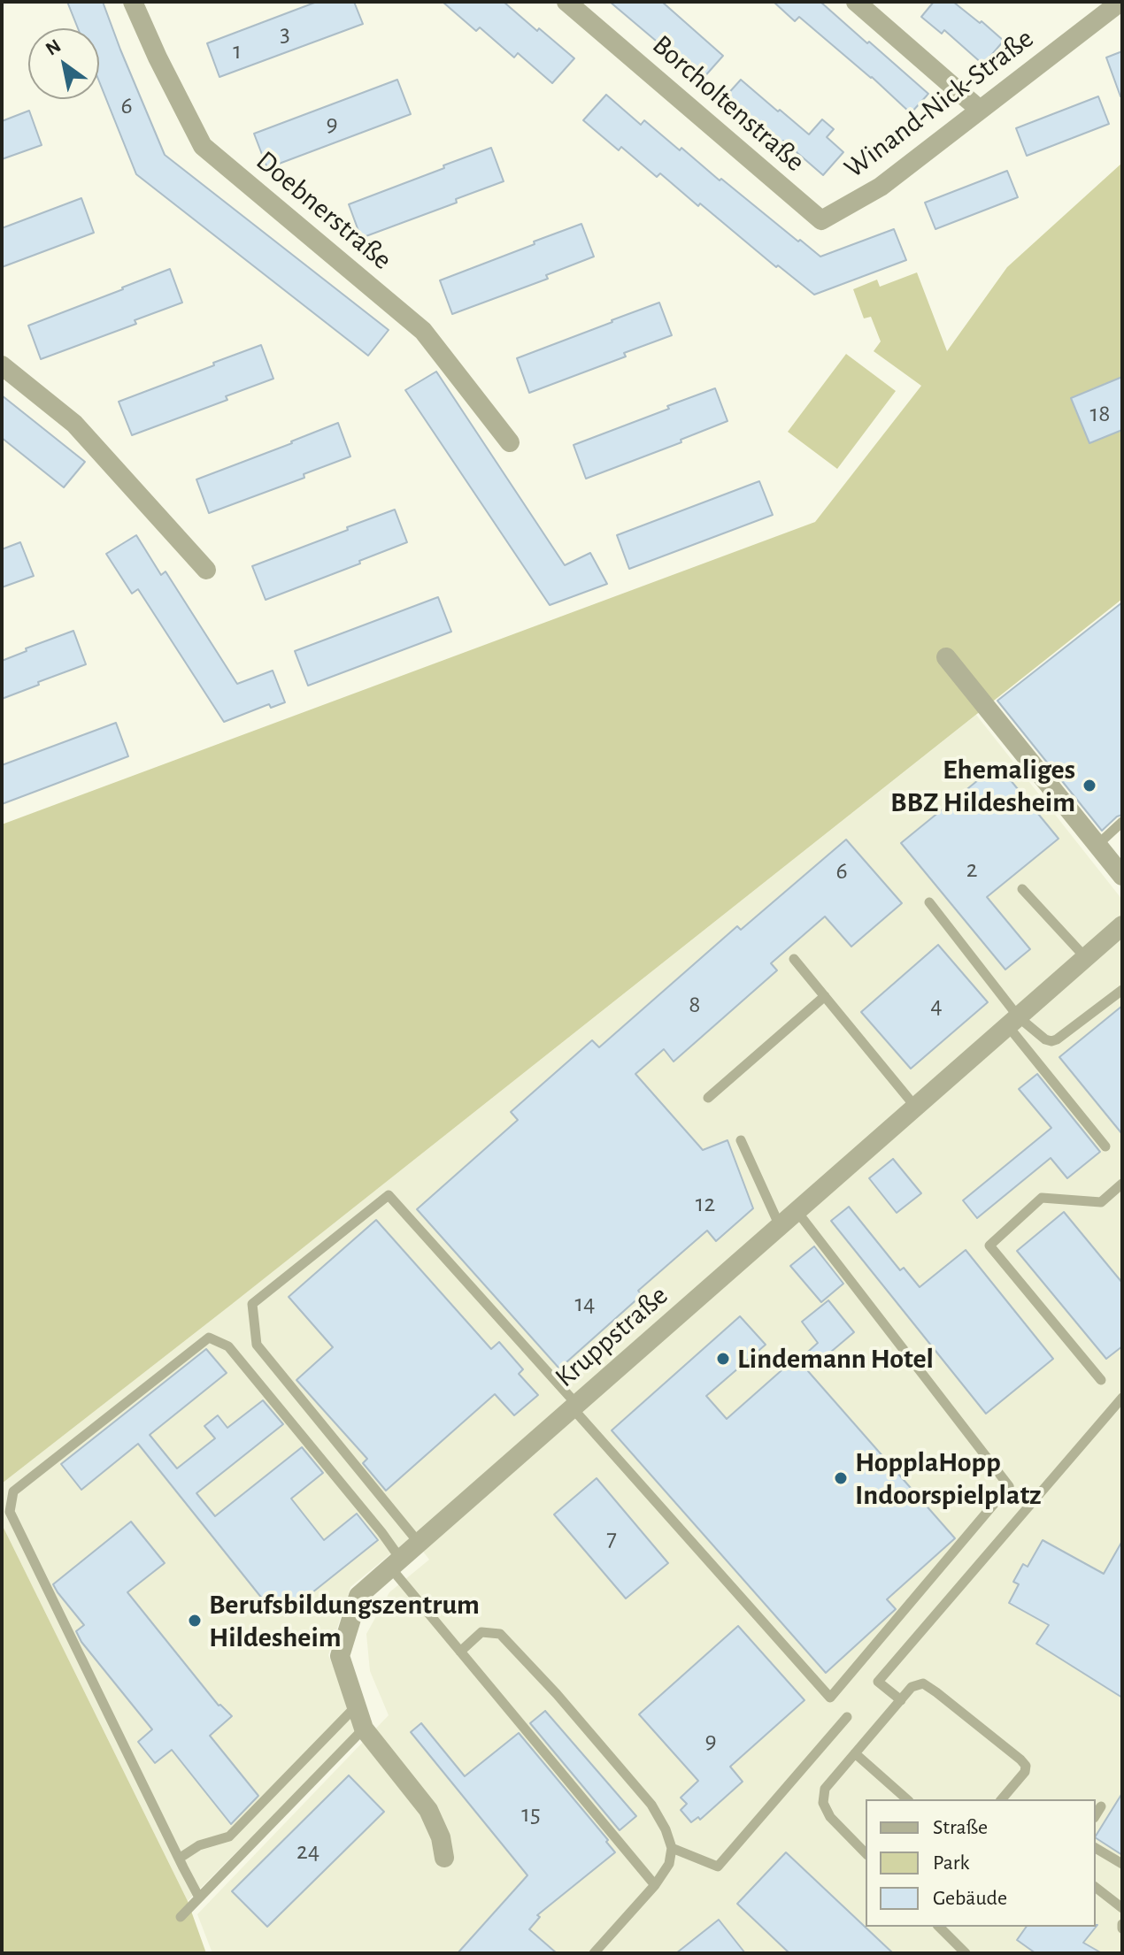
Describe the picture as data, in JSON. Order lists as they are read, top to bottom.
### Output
{
  "streets": {
    "street": [
      "Borcholtenstraße",
      "Winand-Nick-Straße",
      "Doebnerstraße",
      "Kruppstraße"
    ]
  },
  "crossings": [
    ["Borcholtenstraße", "Winand-Nick-Straße"]
  ],
  "places": [
    "Ehemaliges BBZ Hildesheim",
    "Lindemann Hotel",
    "HopplaHopp Indoorspielplatz",
    "Berufsbildungszentrum Hildesheim"
  ],
  "house_numbers": [
    "3",
    "1",
    "6",
    "9",
    "18",
    "2",
    "6",
    "8",
    "4",
    "12",
    "14",
    "7",
    "9",
    "15",
    "24"
  ],
  "legend": ["Straße", "Park", "Gebäude"],
  "north": "top left"
}
